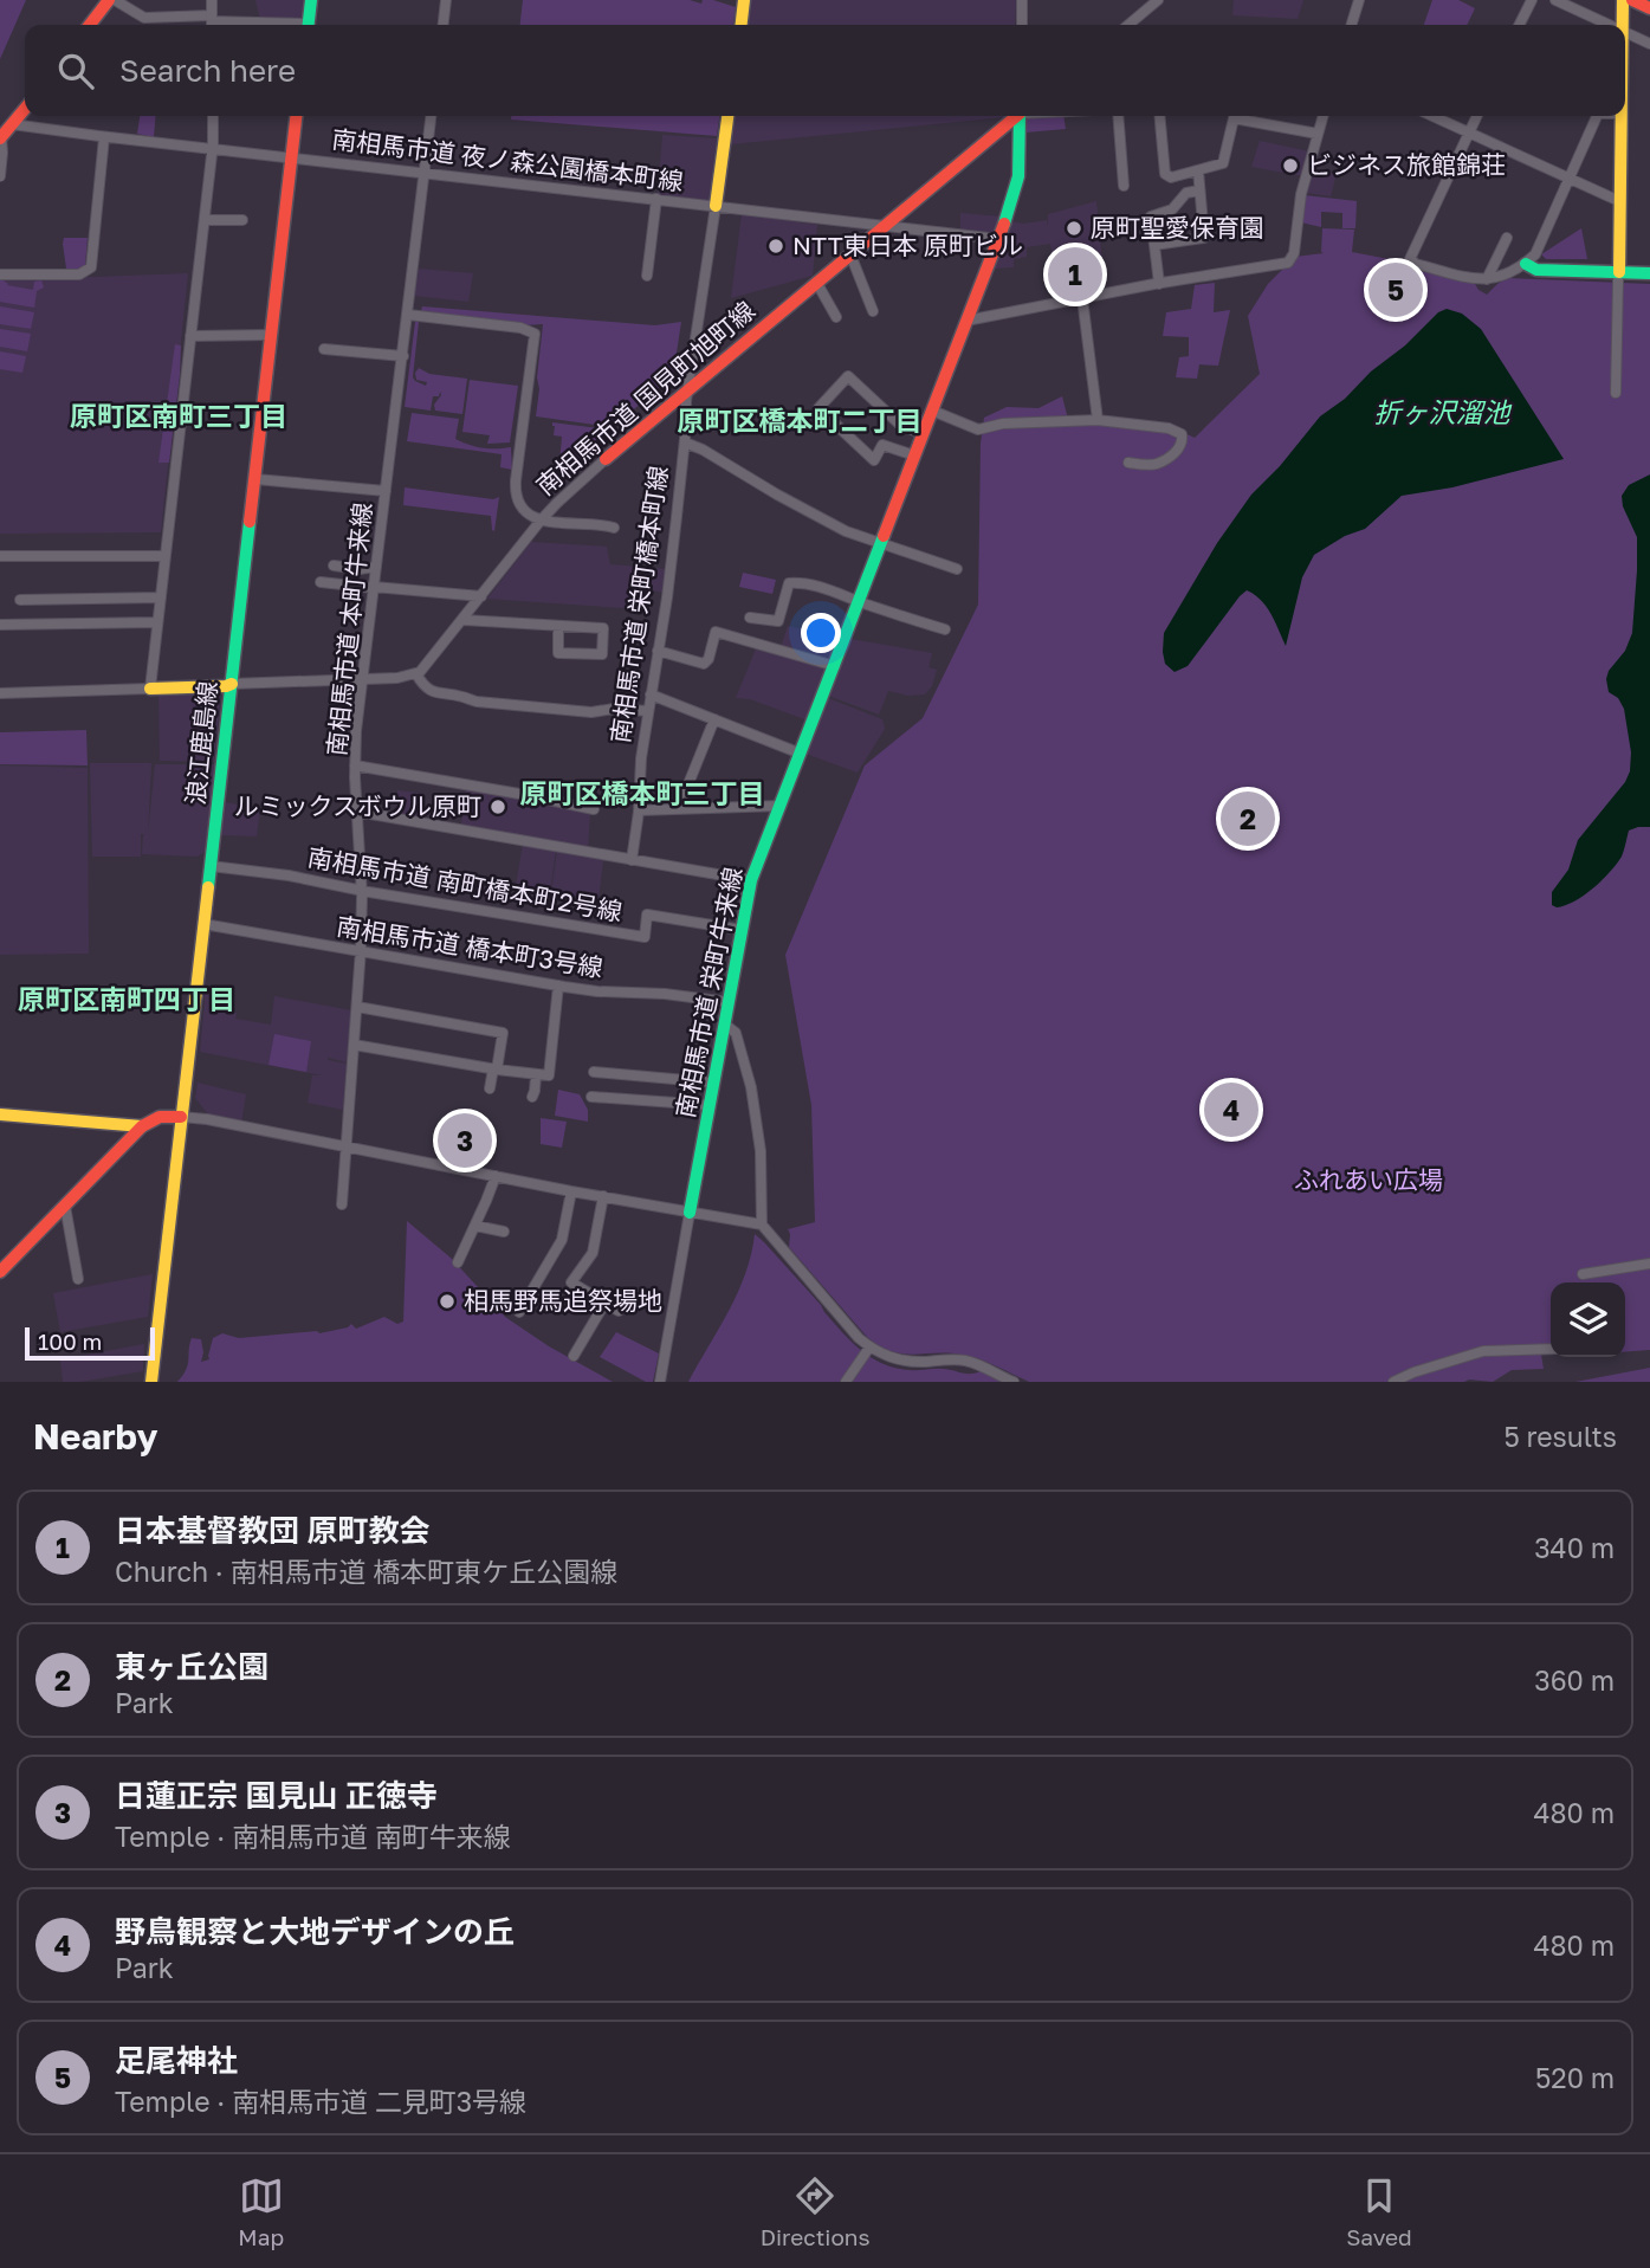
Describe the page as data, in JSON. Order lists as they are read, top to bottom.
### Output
{
  "streets": {
    "street": [
      "南相馬市道 夜ノ森公園橋本町線",
      "南相馬市道 国見町旭町線",
      "南相馬市道 栄町橋本町線",
      "南相馬市道 本町牛来線",
      "浪江鹿島線",
      "南相馬市道 南町橋本町2号線",
      "南相馬市道 橋本町3号線",
      "南相馬市道 栄町牛来線"
    ]
  },
  "crossings": [
    ["南相馬市道 夜ノ森公園橋本町線", "南相馬市道 国見町旭町線"],
    ["南相馬市道 夜ノ森公園橋本町線", "南相馬市道 栄町橋本町線"],
    ["南相馬市道 夜ノ森公園橋本町線", "南相馬市道 本町牛来線"],
    ["南相馬市道 夜ノ森公園橋本町線", "浪江鹿島線"],
    ["南相馬市道 夜ノ森公園橋本町線", "南相馬市道 栄町牛来線"],
    ["南相馬市道 国見町旭町線", "南相馬市道 栄町橋本町線"],
    ["南相馬市道 本町牛来線", "南相馬市道 南町橋本町2号線"],
    ["南相馬市道 本町牛来線", "南相馬市道 橋本町3号線"],
    ["浪江鹿島線", "南相馬市道 南町橋本町2号線"],
    ["浪江鹿島線", "南相馬市道 橋本町3号線"],
    ["南相馬市道 南町橋本町2号線", "南相馬市道 栄町牛来線"],
    ["南相馬市道 橋本町3号線", "南相馬市道 栄町牛来線"]
  ],
  "districts": [
    "原町区南町三丁目",
    "原町区橋本町二丁目",
    "原町区橋本町三丁目",
    "原町区南町四丁目"
  ],
  "water": ["折ヶ沢溜池"],
  "parks": ["ふれあい広場"],
  "places": [
    "ビジネス旅館錦荘",
    "原町聖愛保育園",
    "NTT東日本 原町ビル",
    "ルミックスボウル原町",
    "相馬野馬追祭場地"
  ],
  "scale_bar": "100 m",
  "page": {
    "search": "Search here",
    "pins": [
      "1",
      "5",
      "2",
      "4",
      "3"
    ],
    "scale": "100 m",
    "heading": ["Nearby", "5 results"],
    "list": [
      {
        "mark": "1",
        "name": "日本基督教団 原町教会",
        "note": "Church · 南相馬市道 橋本町東ケ丘公園線",
        "value": "340 m"
      },
      {
        "mark": "2",
        "name": "東ヶ丘公園",
        "note": "Park",
        "value": "360 m"
      },
      {
        "mark": "3",
        "name": "日蓮正宗 国見山 正徳寺",
        "note": "Temple · 南相馬市道 南町牛来線",
        "value": "480 m"
      },
      {
        "mark": "4",
        "name": "野鳥観察と大地デザインの丘",
        "note": "Park",
        "value": "480 m"
      },
      {
        "mark": "5",
        "name": "足尾神社",
        "note": "Temple · 南相馬市道 二見町3号線",
        "value": "520 m"
      }
    ],
    "nav": ["Map", "Directions", "Saved"]
  }
}
